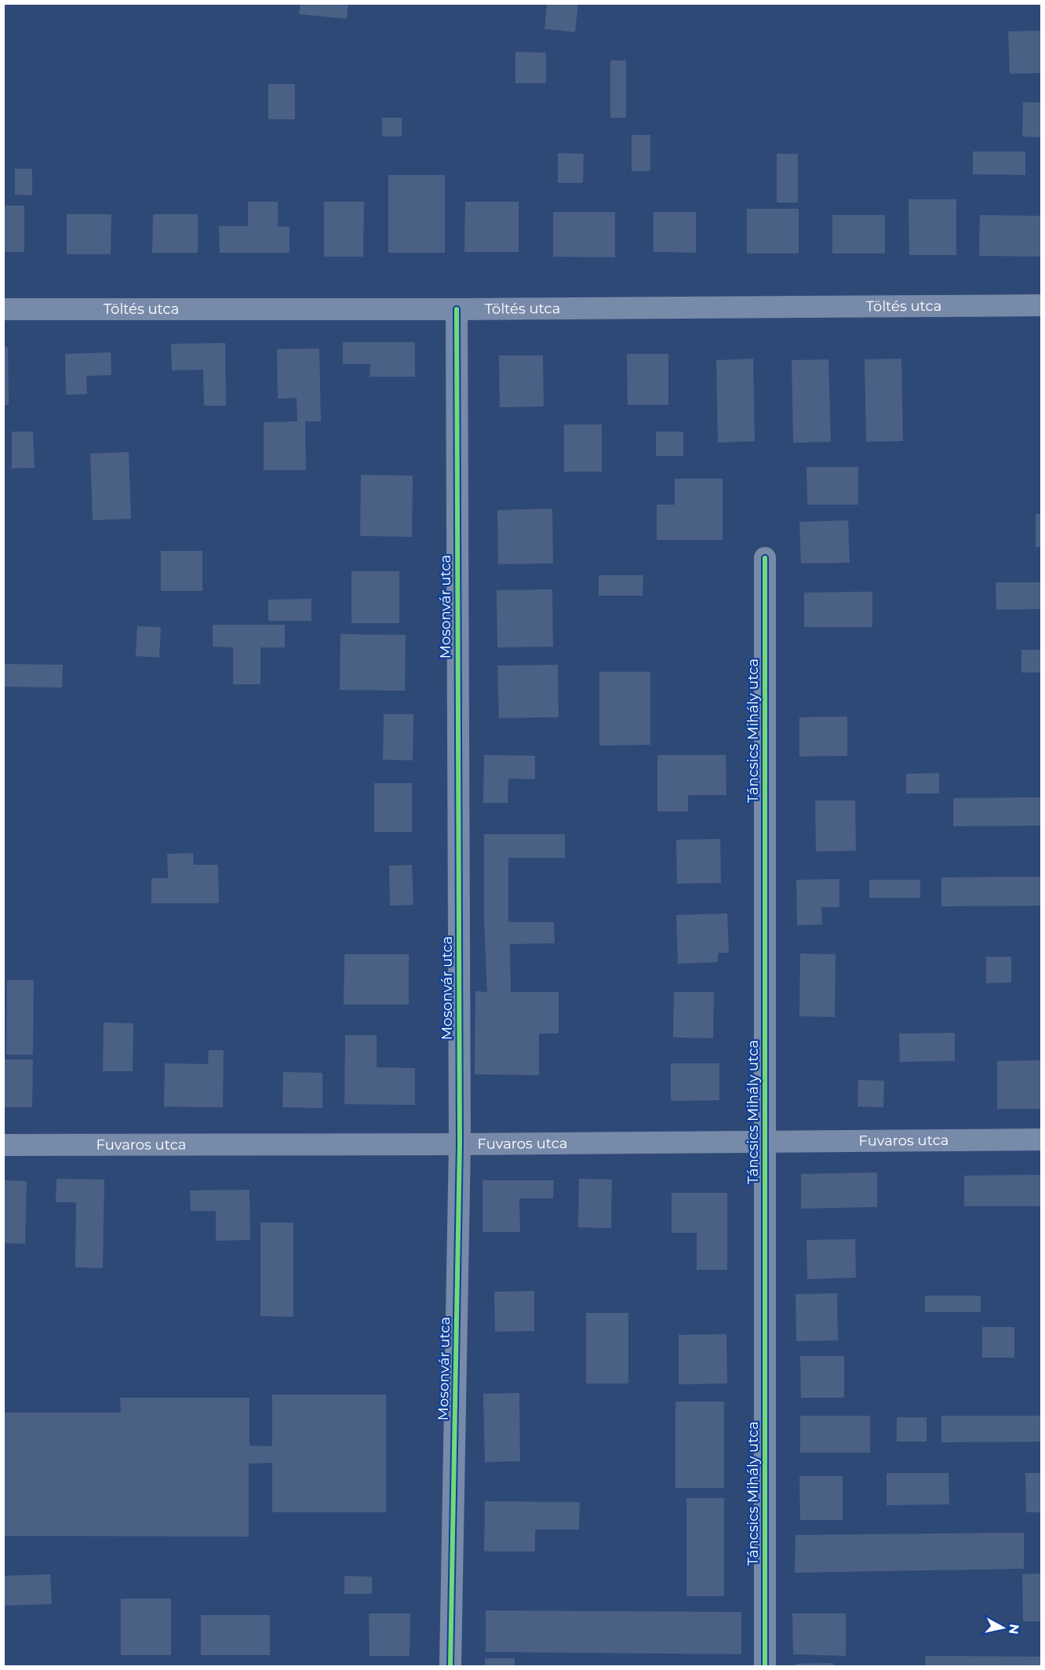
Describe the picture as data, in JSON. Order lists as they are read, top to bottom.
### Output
{
  "streets": {
    "street": [
      "Töltés utca",
      "Mosonvár utca",
      "Táncsics Mihály utca",
      "Fuvaros utca"
    ]
  },
  "crossings": [
    ["Töltés utca", "Mosonvár utca"],
    ["Mosonvár utca", "Fuvaros utca"],
    ["Táncsics Mihály utca", "Fuvaros utca"]
  ],
  "north": "right"
}
